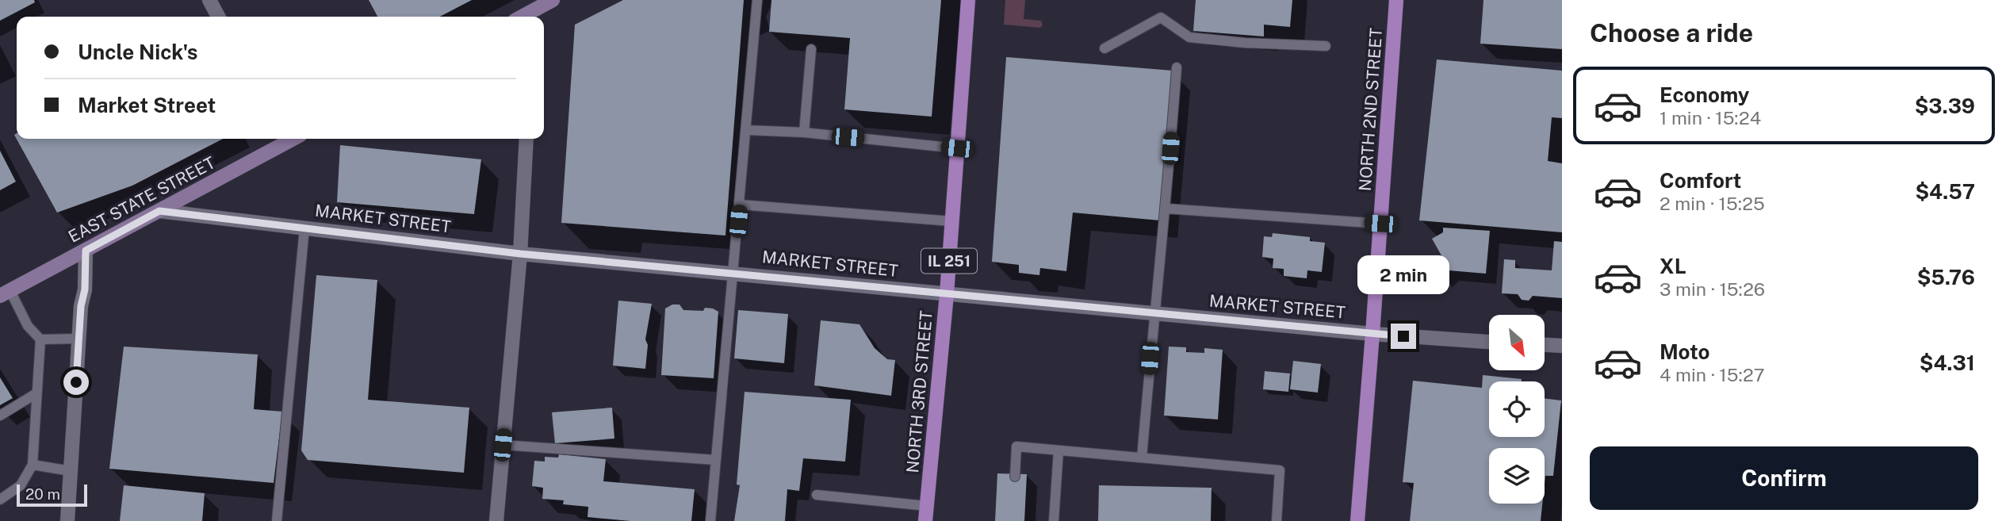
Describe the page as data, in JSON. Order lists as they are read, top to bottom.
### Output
{
  "streets": {
    "main road": [
      "NORTH 2ND STREET",
      "EAST STATE STREET",
      "IL 251",
      "NORTH 3RD STREET"
    ],
    "street": ["MARKET STREET"]
  },
  "crossings": [
    ["NORTH 2ND STREET", "MARKET STREET"],
    ["EAST STATE STREET", "MARKET STREET"],
    ["MARKET STREET", "NORTH 3RD STREET"]
  ],
  "scale_bar": "20 m",
  "north": "bottom right",
  "page": {
    "heading": "Choose a ride",
    "banner": ["Uncle Nick's", "Market Street"],
    "list": [
      {
        "name": "Economy",
        "note": "1 min · 15:24",
        "value": "$3.39"
      },
      {
        "name": "Comfort",
        "note": "2 min · 15:25",
        "value": "$4.57"
      },
      {
        "name": "XL",
        "note": "3 min · 15:26",
        "value": "$5.76"
      },
      {
        "name": "Moto",
        "note": "4 min · 15:27",
        "value": "$4.31"
      }
    ],
    "bubble": "2 min",
    "buttons": "Confirm",
    "scale": "20 m"
  }
}
